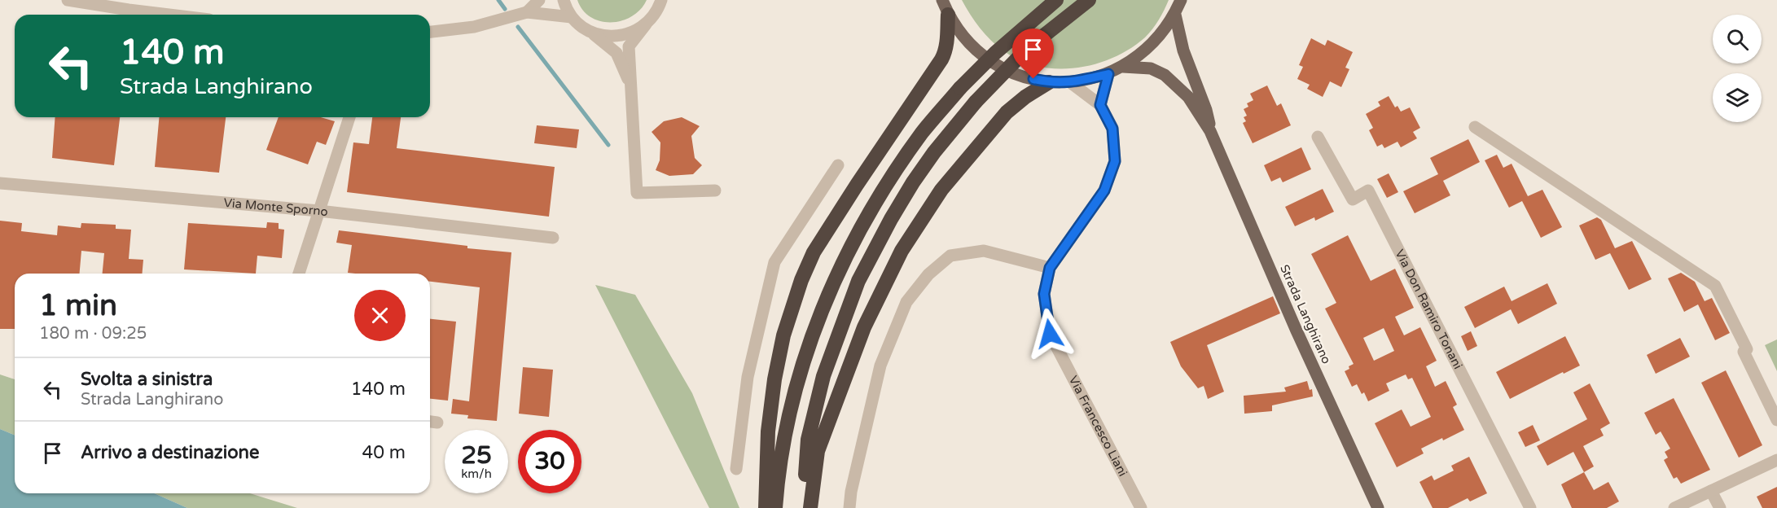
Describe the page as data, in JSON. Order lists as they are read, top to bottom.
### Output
{
  "streets": {
    "main road": ["Strada Langhirano"],
    "street": ["Via Monte Sporno", "Via Don Ramiro Tonani", "Via Francesco Liani"]
  },
  "crossings": [
    ["Strada Langhirano", "Via Francesco Liani"]
  ],
  "page": {
    "turn": ["140 m", "Strada Langhirano"],
    "heading": ["1 min", "180 m · 09:25"],
    "list": [
      {
        "name": "Svolta a sinistra",
        "note": "Strada Langhirano",
        "value": "140 m"
      },
      {
        "name": "Arrivo a destinazione",
        "value": "40 m"
      }
    ],
    "speed": "25 km/h",
    "limit": "30"
  }
}
